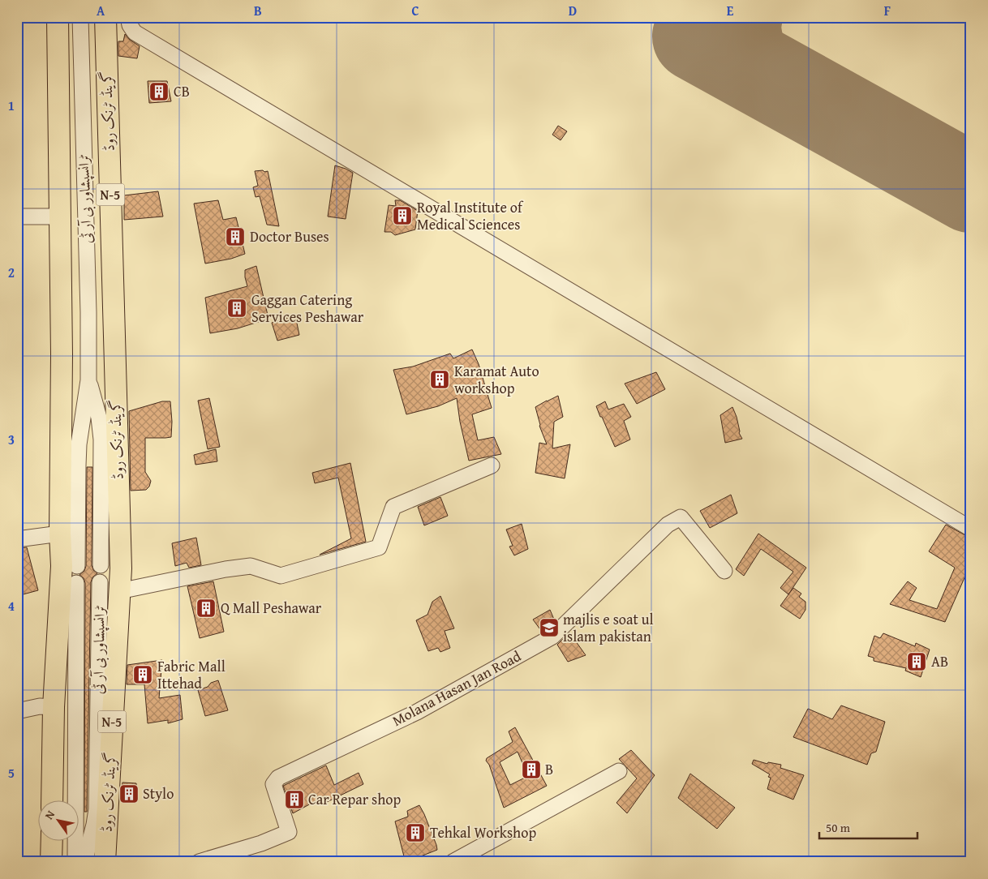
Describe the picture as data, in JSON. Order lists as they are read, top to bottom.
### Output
{
  "streets": {
    "highway": ["گرینڈ ٹرنک روڈ", "N-5"],
    "street": ["ٹرانسپشاور بی آر ٹی", "Molana Hasan Jan Road"]
  },
  "places": {
    "building": [
      "CB",
      "Royal Institute of Medical Sciences",
      "Doctor Buses",
      "Gaggan Catering Services Peshawar",
      "Karamat Auto workshop",
      "Q Mall Peshawar",
      "AB",
      "Fabric Mall Ittehad",
      "B",
      "Stylo",
      "Car Repar shop",
      "Tehkal Workshop"
    ],
    "school or university": ["majlis e soat ul islam pakistan"]
  },
  "scale_bar": "50 m",
  "north": "top left",
  "grid": {
    "columns": [
      "A",
      "B",
      "C",
      "D",
      "E",
      "F"
    ],
    "rows": [
      "1",
      "2",
      "3",
      "4",
      "5"
    ]
  }
}
